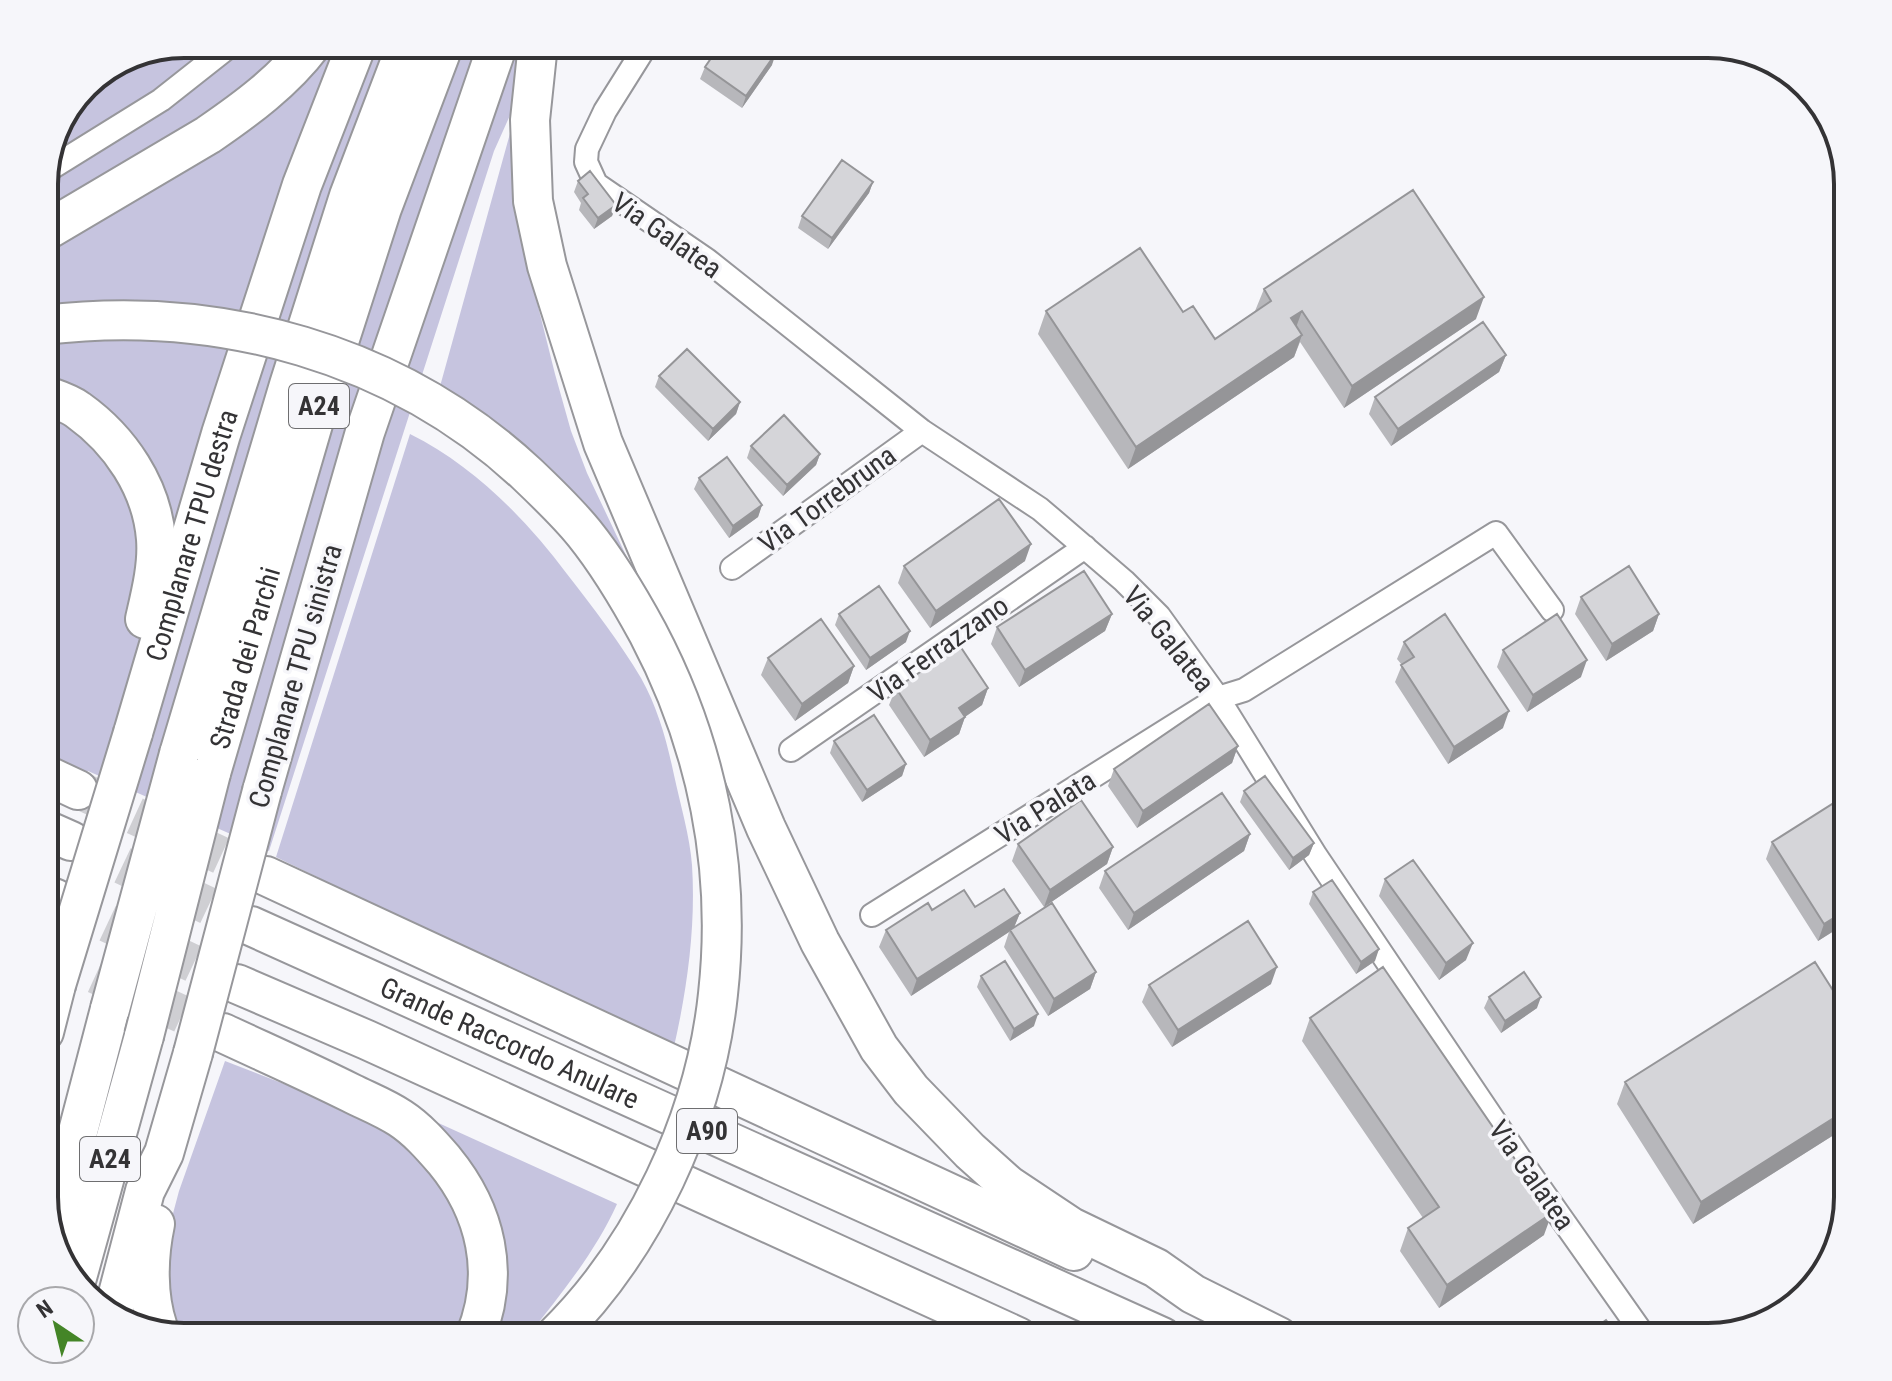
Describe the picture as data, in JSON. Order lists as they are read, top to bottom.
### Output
{
  "streets": {
    "highway": [
      "A24",
      "Complanare TPU destra",
      "Strada dei Parchi",
      "Complanare TPU sinistra",
      "Grande Raccordo Anulare",
      "A90"
    ],
    "street": [
      "Via Galatea",
      "Via Torrebruna",
      "Via Ferrazzano",
      "Via Palata"
    ]
  },
  "crossings": [
    ["Via Galatea", "Via Torrebruna"],
    ["Via Galatea", "Via Ferrazzano"],
    ["Via Galatea", "Via Palata"]
  ],
  "north": "top left"
}
